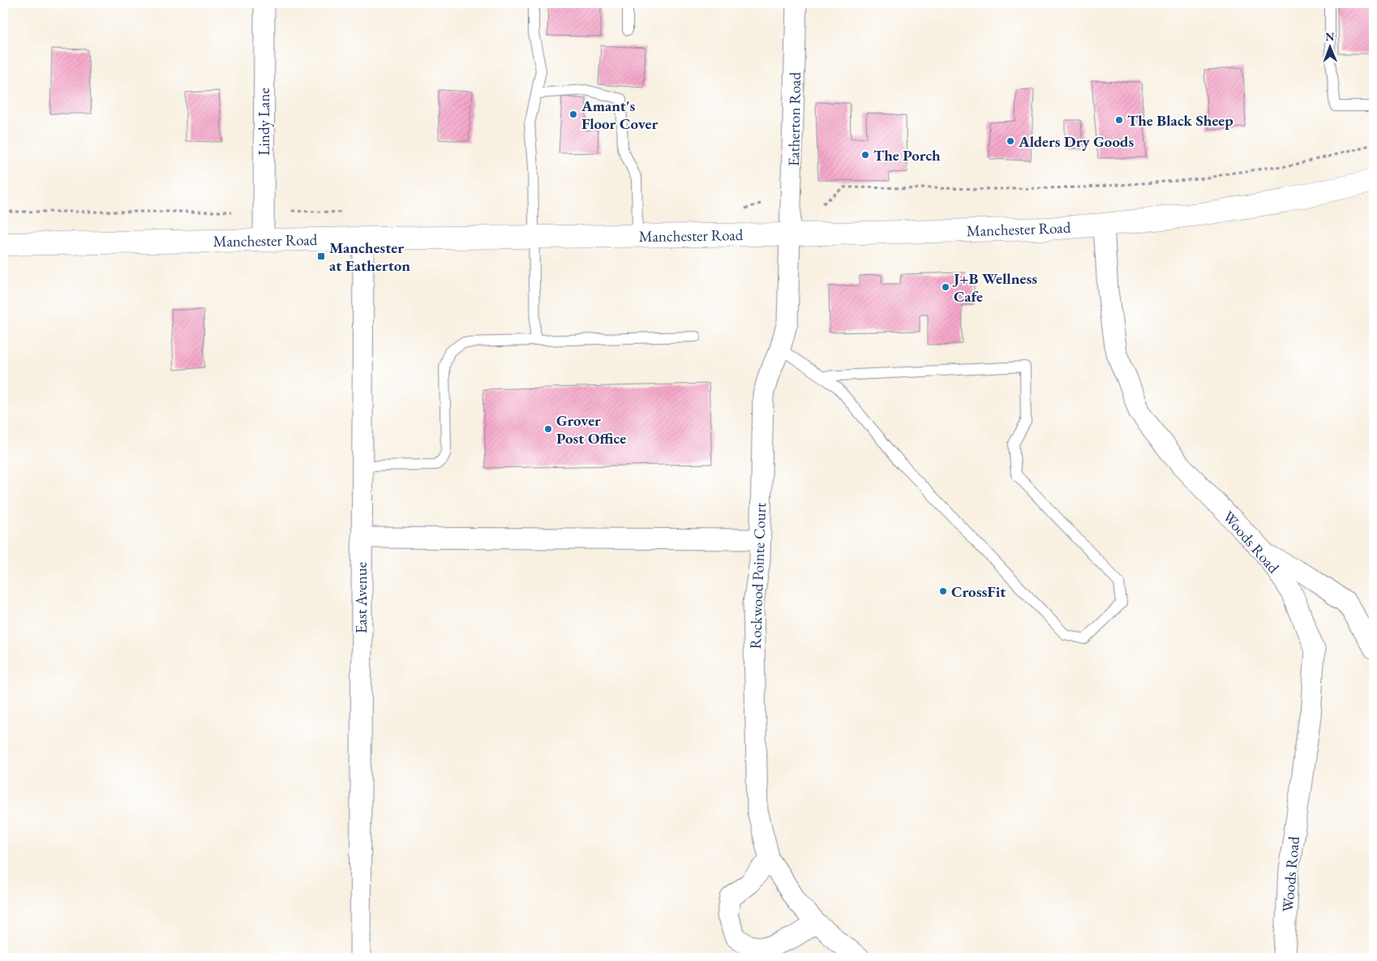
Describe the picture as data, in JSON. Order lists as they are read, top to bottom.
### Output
{
  "streets": {
    "street": [
      "Eatherton Road",
      "Lindy Lane",
      "Manchester Road",
      "Woods Road",
      "Rockwood Pointe Court",
      "East Avenue"
    ]
  },
  "crossings": [
    ["Eatherton Road", "Manchester Road"],
    ["Eatherton Road", "Rockwood Pointe Court"],
    ["Lindy Lane", "Manchester Road"],
    ["Manchester Road", "Woods Road"],
    ["Manchester Road", "Rockwood Pointe Court"],
    ["Manchester Road", "East Avenue"]
  ],
  "places": {
    "other": [
      "Amant's Floor Cover",
      "The Black Sheep",
      "Alders Dry Goods",
      "The Porch",
      "J+B Wellness Cafe",
      "Grover Post Office",
      "CrossFit"
    ],
    "transit": ["Manchester at Eatherton"]
  },
  "north": "top"
}
